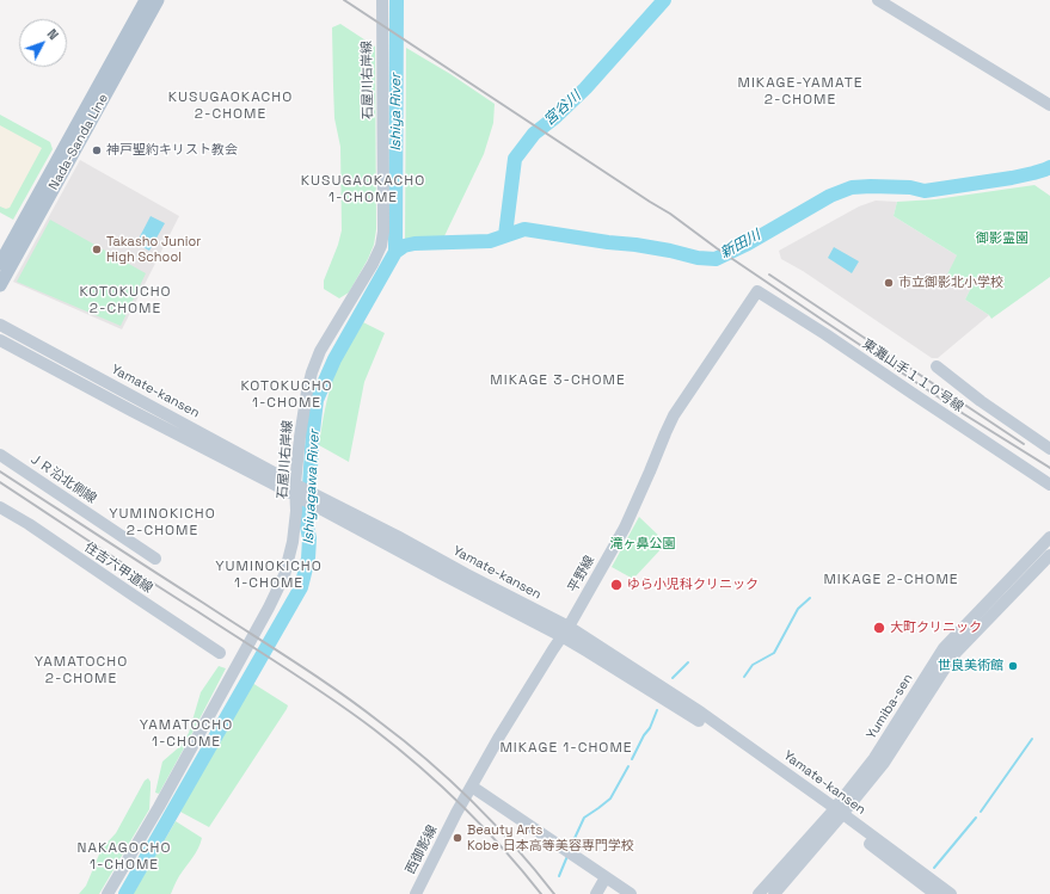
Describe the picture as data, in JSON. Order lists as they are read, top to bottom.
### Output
{
  "streets": {
    "main road": ["Nada-Sanda Line"],
    "street": [
      "石屋川右岸線",
      "東灘山手１１０号線",
      "Yamate-kansen",
      "ＪＲ沿北側線",
      "住吉六甲道線",
      "平野線",
      "Yumiba-sen",
      "西御影線"
    ]
  },
  "crossings": [
    ["石屋川右岸線", "Yamate-kansen"],
    ["東灘山手１１０号線", "平野線"],
    ["Yamate-kansen", "平野線"],
    ["Yamate-kansen", "Yumiba-sen"],
    ["平野線", "西御影線"]
  ],
  "districts": [
    "MIKAGE-YAMATE 2-CHOME",
    "KUSUGAOKACHO 2-CHOME",
    "KUSUGAOKACHO 1-CHOME",
    "KOTOKUCHO 2-CHOME",
    "MIKAGE 3-CHOME",
    "KOTOKUCHO 1-CHOME",
    "YUMINOKICHO 2-CHOME",
    "YUMINOKICHO 1-CHOME",
    "MIKAGE 2-CHOME",
    "YAMATOCHO 2-CHOME",
    "YAMATOCHO 1-CHOME",
    "MIKAGE 1-CHOME",
    "NAKAGOCHO 1-CHOME"
  ],
  "water": [
    "宮谷川",
    "Ishiya River",
    "新田川",
    "Ishiyagawa River"
  ],
  "parks": ["御影霊園", "滝ヶ鼻公園"],
  "places": [
    "神戸聖約キリスト教会",
    "Takasho Junior High School",
    "市立御影北小学校",
    "ゆら小児科クリニック",
    "大町クリニック",
    "世良美術館",
    "Beauty Arts Kobe 日本高等美容専門学校"
  ],
  "north": "top right"
}
